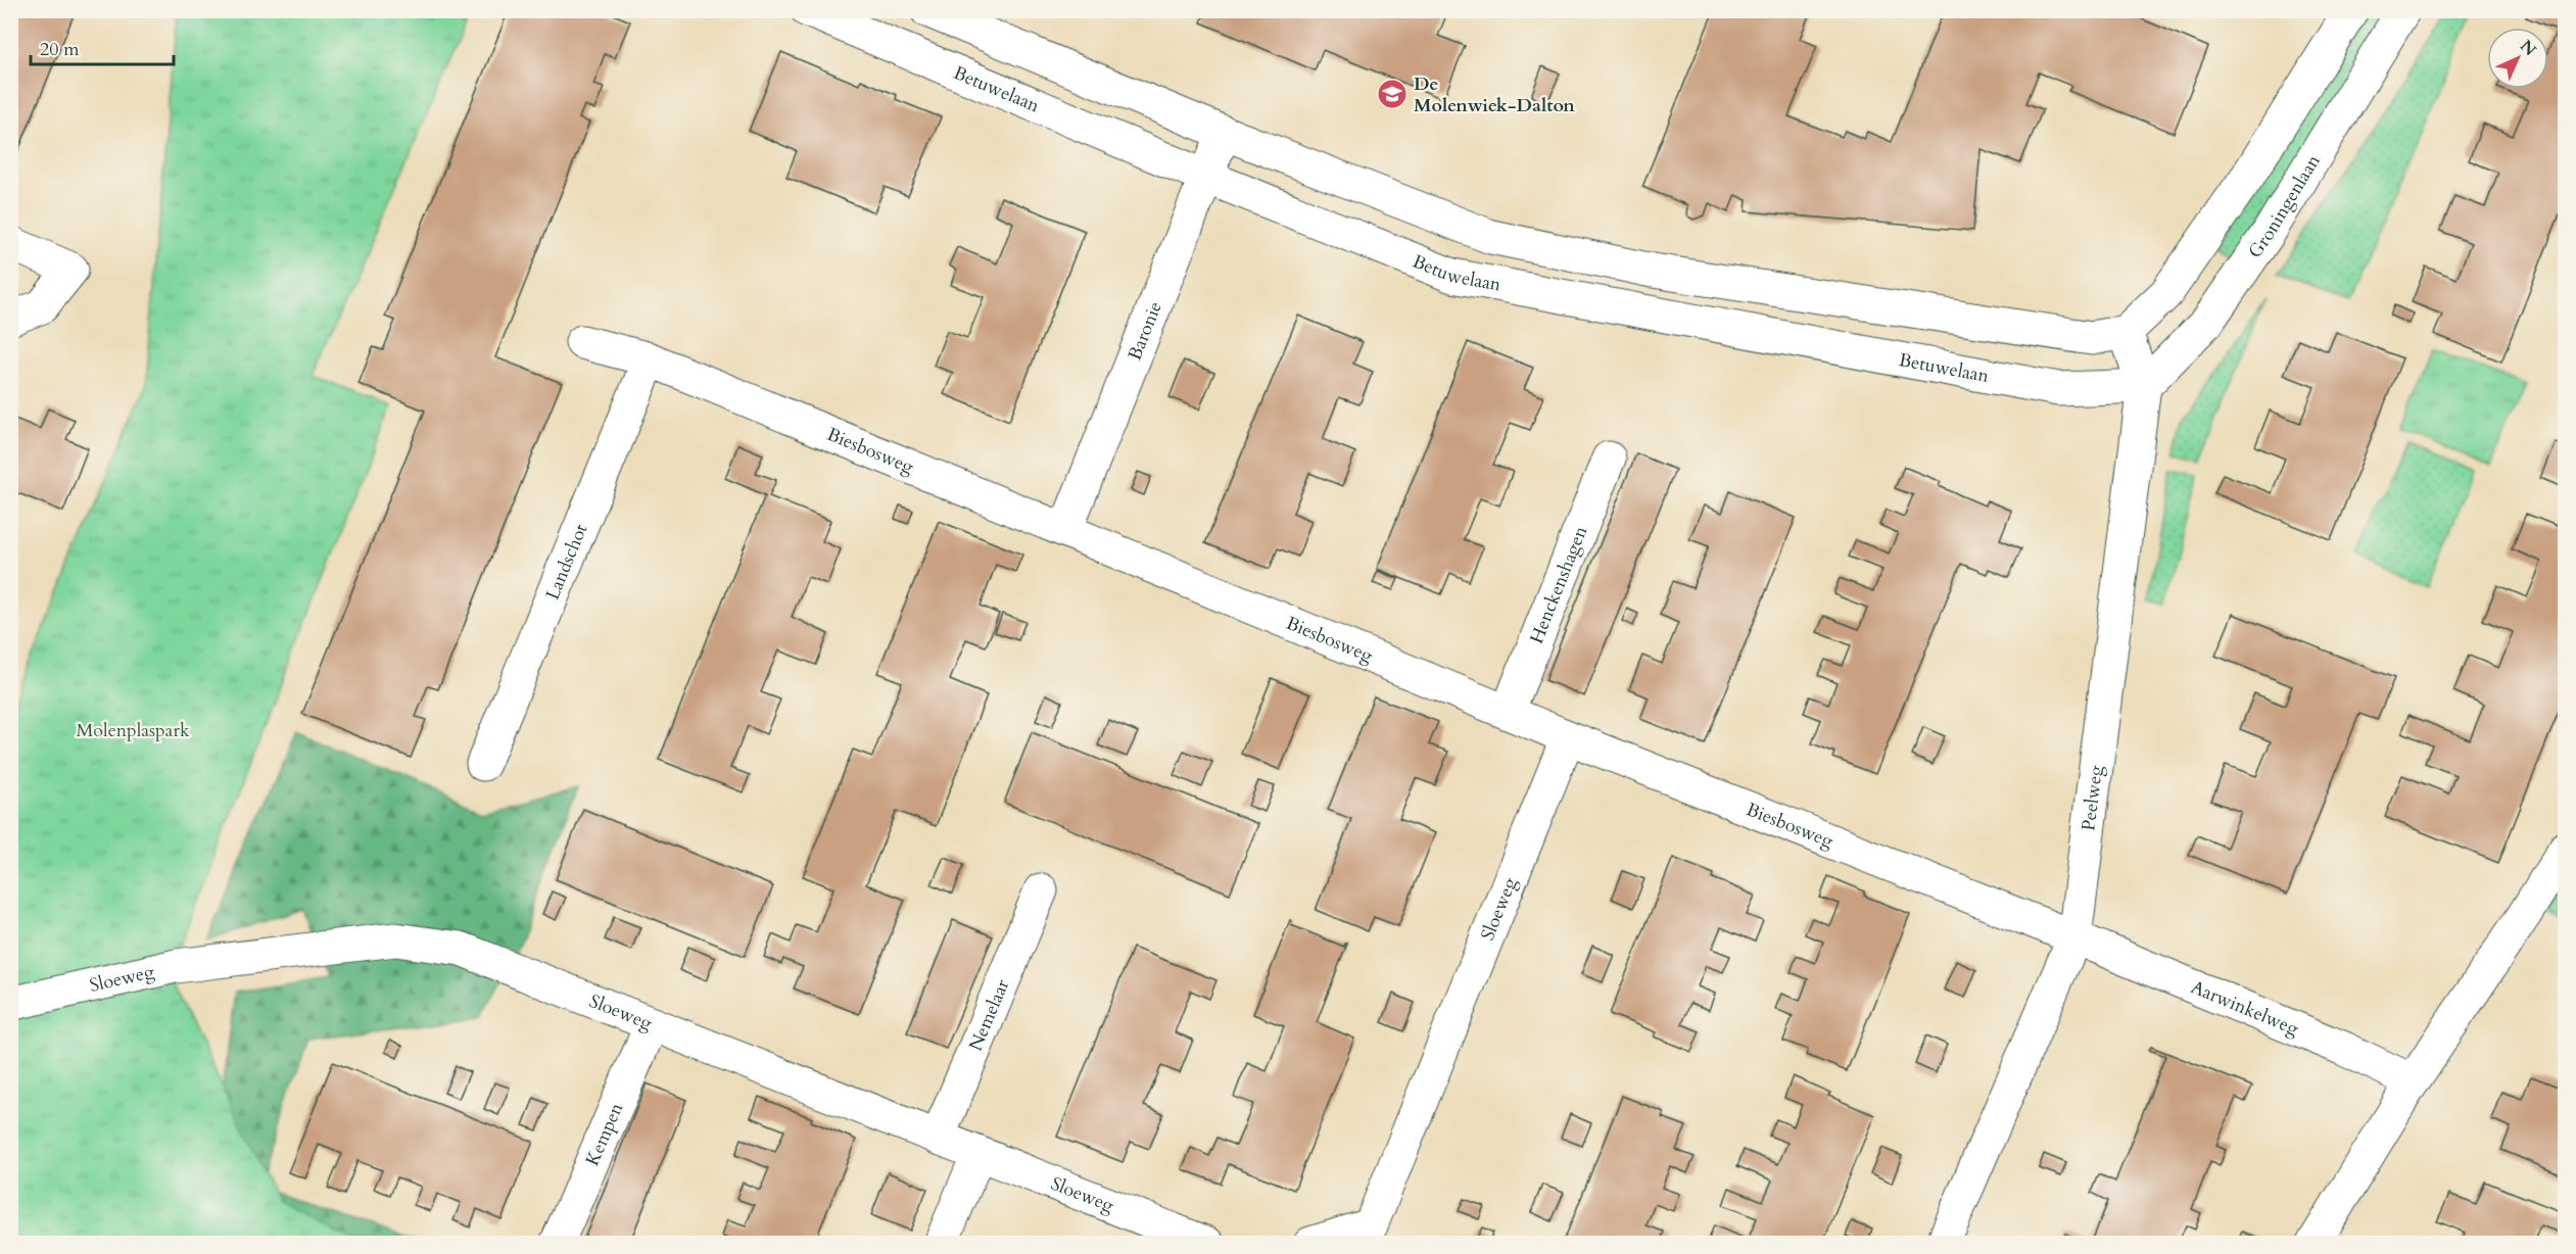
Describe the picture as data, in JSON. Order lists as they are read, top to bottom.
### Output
{
  "streets": {
    "street": [
      "Betuwelaan",
      "Groningenlaan",
      "Baronie",
      "Biesbosweg",
      "Landschot",
      "Henckenshagen",
      "Peelweg",
      "Sloeweg",
      "Aarwinkelweg",
      "Nemelaar",
      "Kempen"
    ]
  },
  "crossings": [
    ["Betuwelaan", "Groningenlaan"],
    ["Betuwelaan", "Baronie"],
    ["Betuwelaan", "Peelweg"],
    ["Groningenlaan", "Peelweg"],
    ["Baronie", "Biesbosweg"],
    ["Biesbosweg", "Landschot"],
    ["Biesbosweg", "Henckenshagen"],
    ["Biesbosweg", "Peelweg"],
    ["Biesbosweg", "Sloeweg"],
    ["Biesbosweg", "Aarwinkelweg"],
    ["Peelweg", "Aarwinkelweg"],
    ["Sloeweg", "Nemelaar"],
    ["Sloeweg", "Kempen"]
  ],
  "parks": ["Molenplaspark"],
  "places": {
    "school or university": ["De Molenwiek-Dalton"]
  },
  "scale_bar": "20 m",
  "north": "top right"
}
